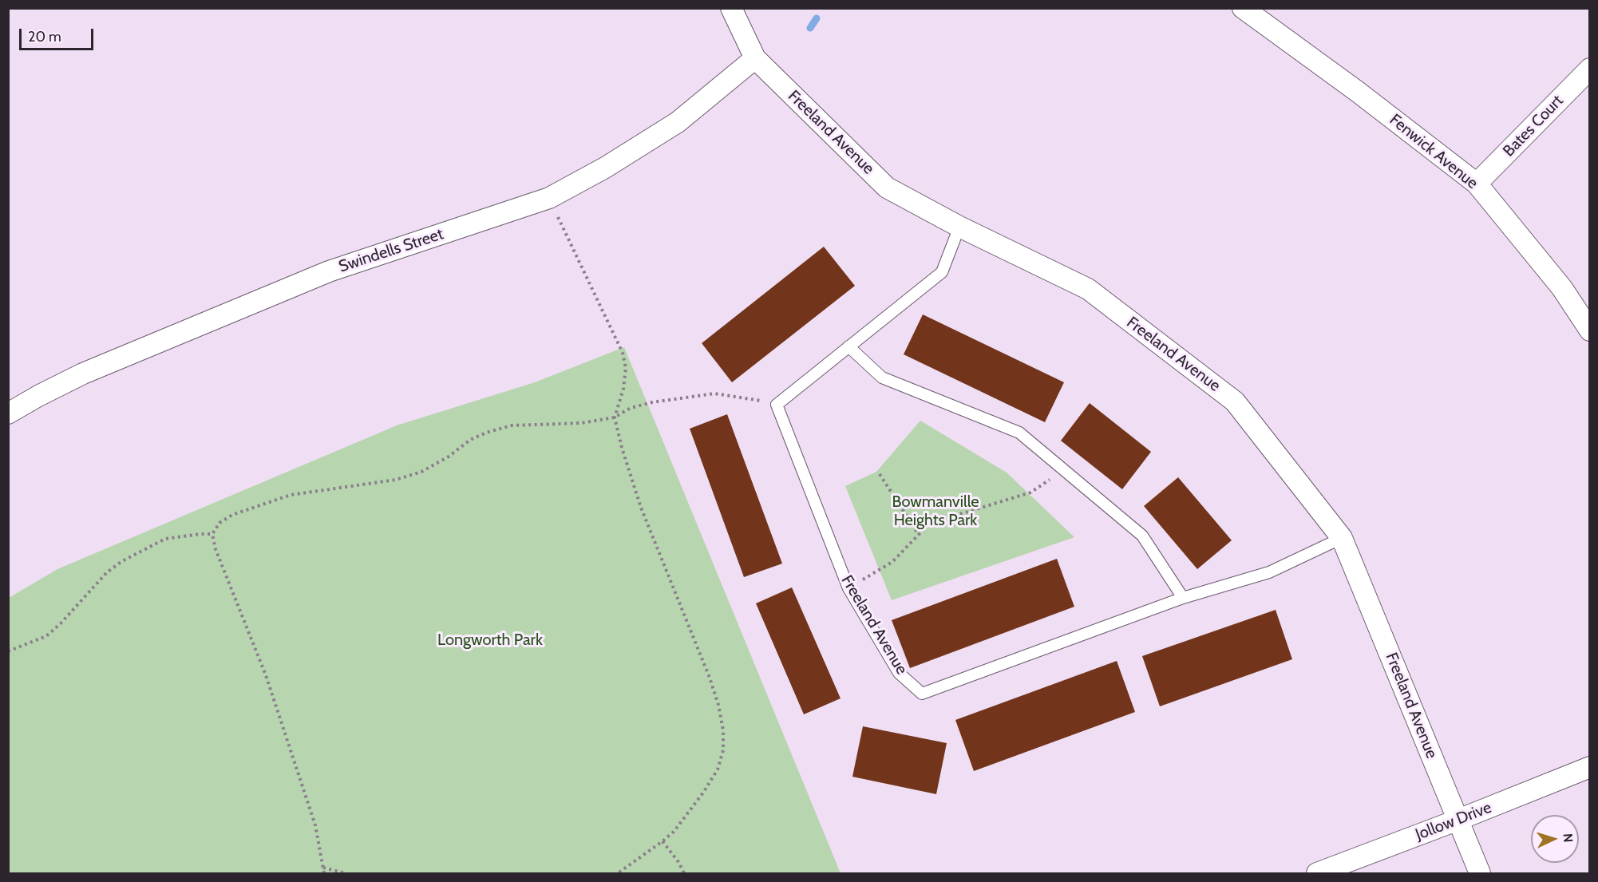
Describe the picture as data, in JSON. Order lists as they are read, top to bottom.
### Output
{
  "streets": {
    "street": [
      "Bates Court",
      "Freeland Avenue",
      "Fenwick Avenue",
      "Swindells Street",
      "Jollow Drive"
    ]
  },
  "crossings": [
    ["Bates Court", "Fenwick Avenue"],
    ["Freeland Avenue", "Swindells Street"],
    ["Freeland Avenue", "Jollow Drive"]
  ],
  "parks": ["Bowmanville Heights Park", "Longworth Park"],
  "scale_bar": "20 m",
  "north": "right"
}
